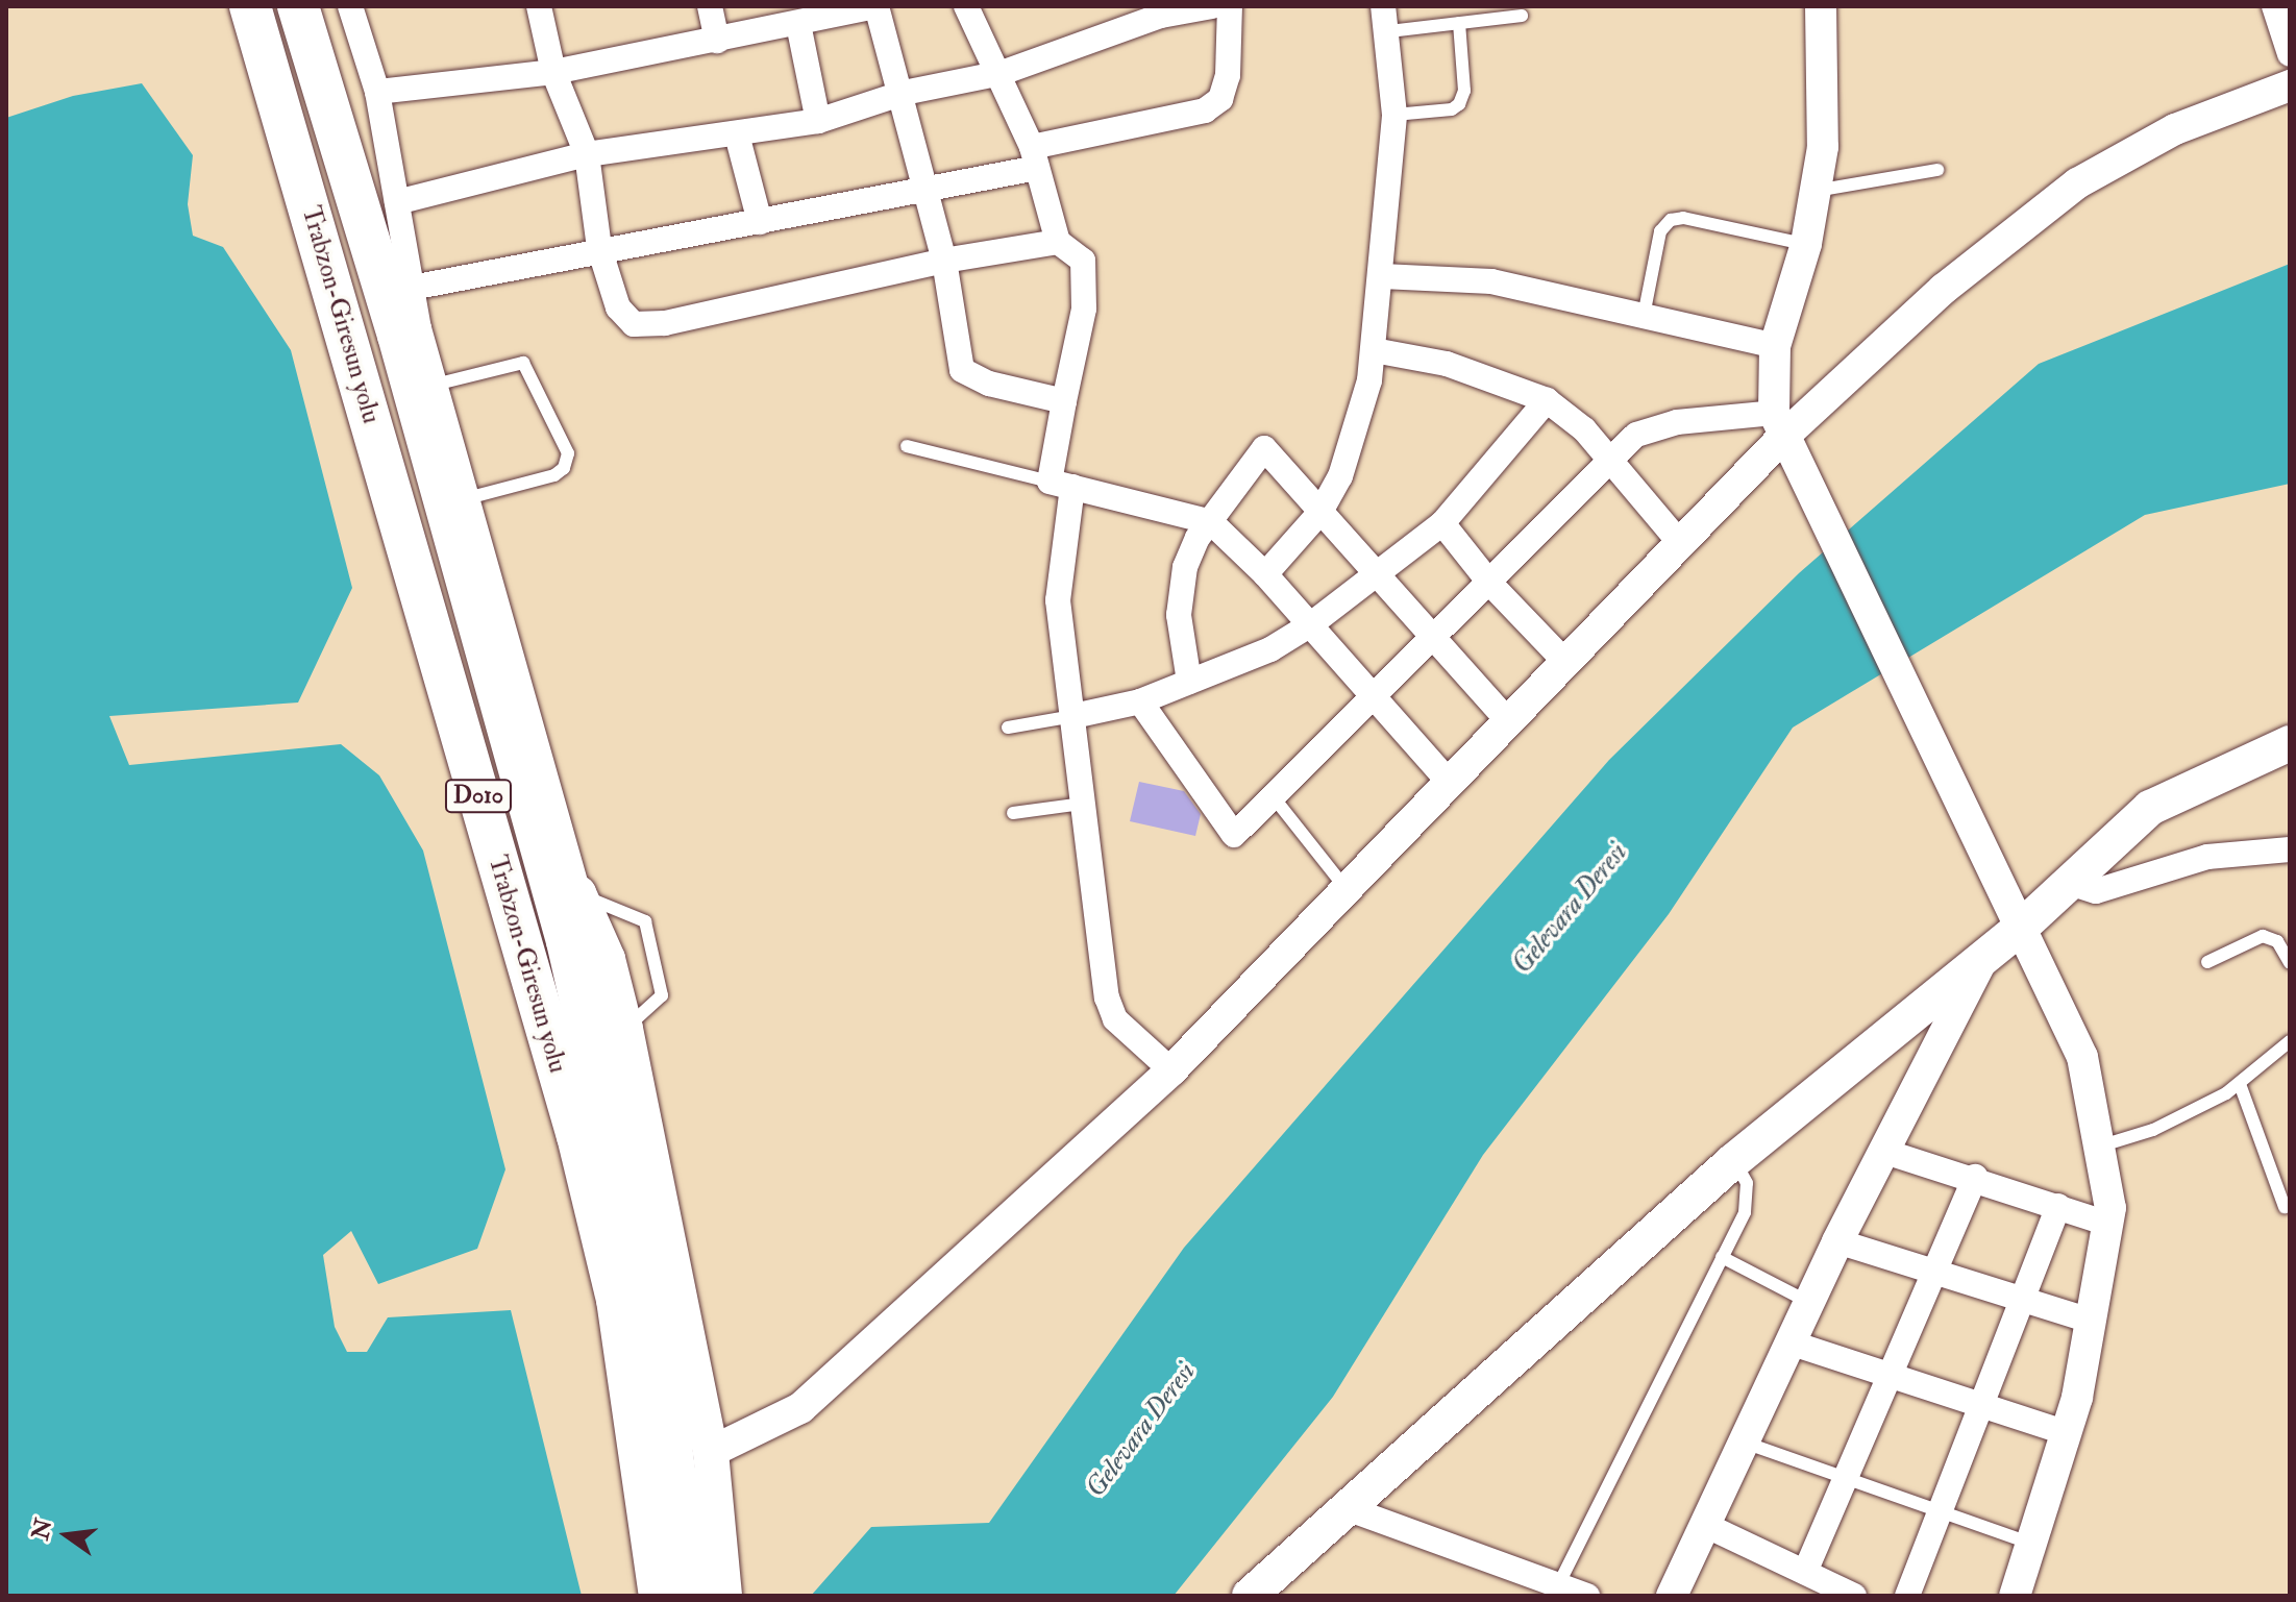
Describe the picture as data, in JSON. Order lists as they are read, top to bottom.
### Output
{
  "streets": {
    "highway": ["Trabzon-Giresun yolu", "D010"]
  },
  "water": ["Gelevara Deresi"],
  "north": "left"
}
